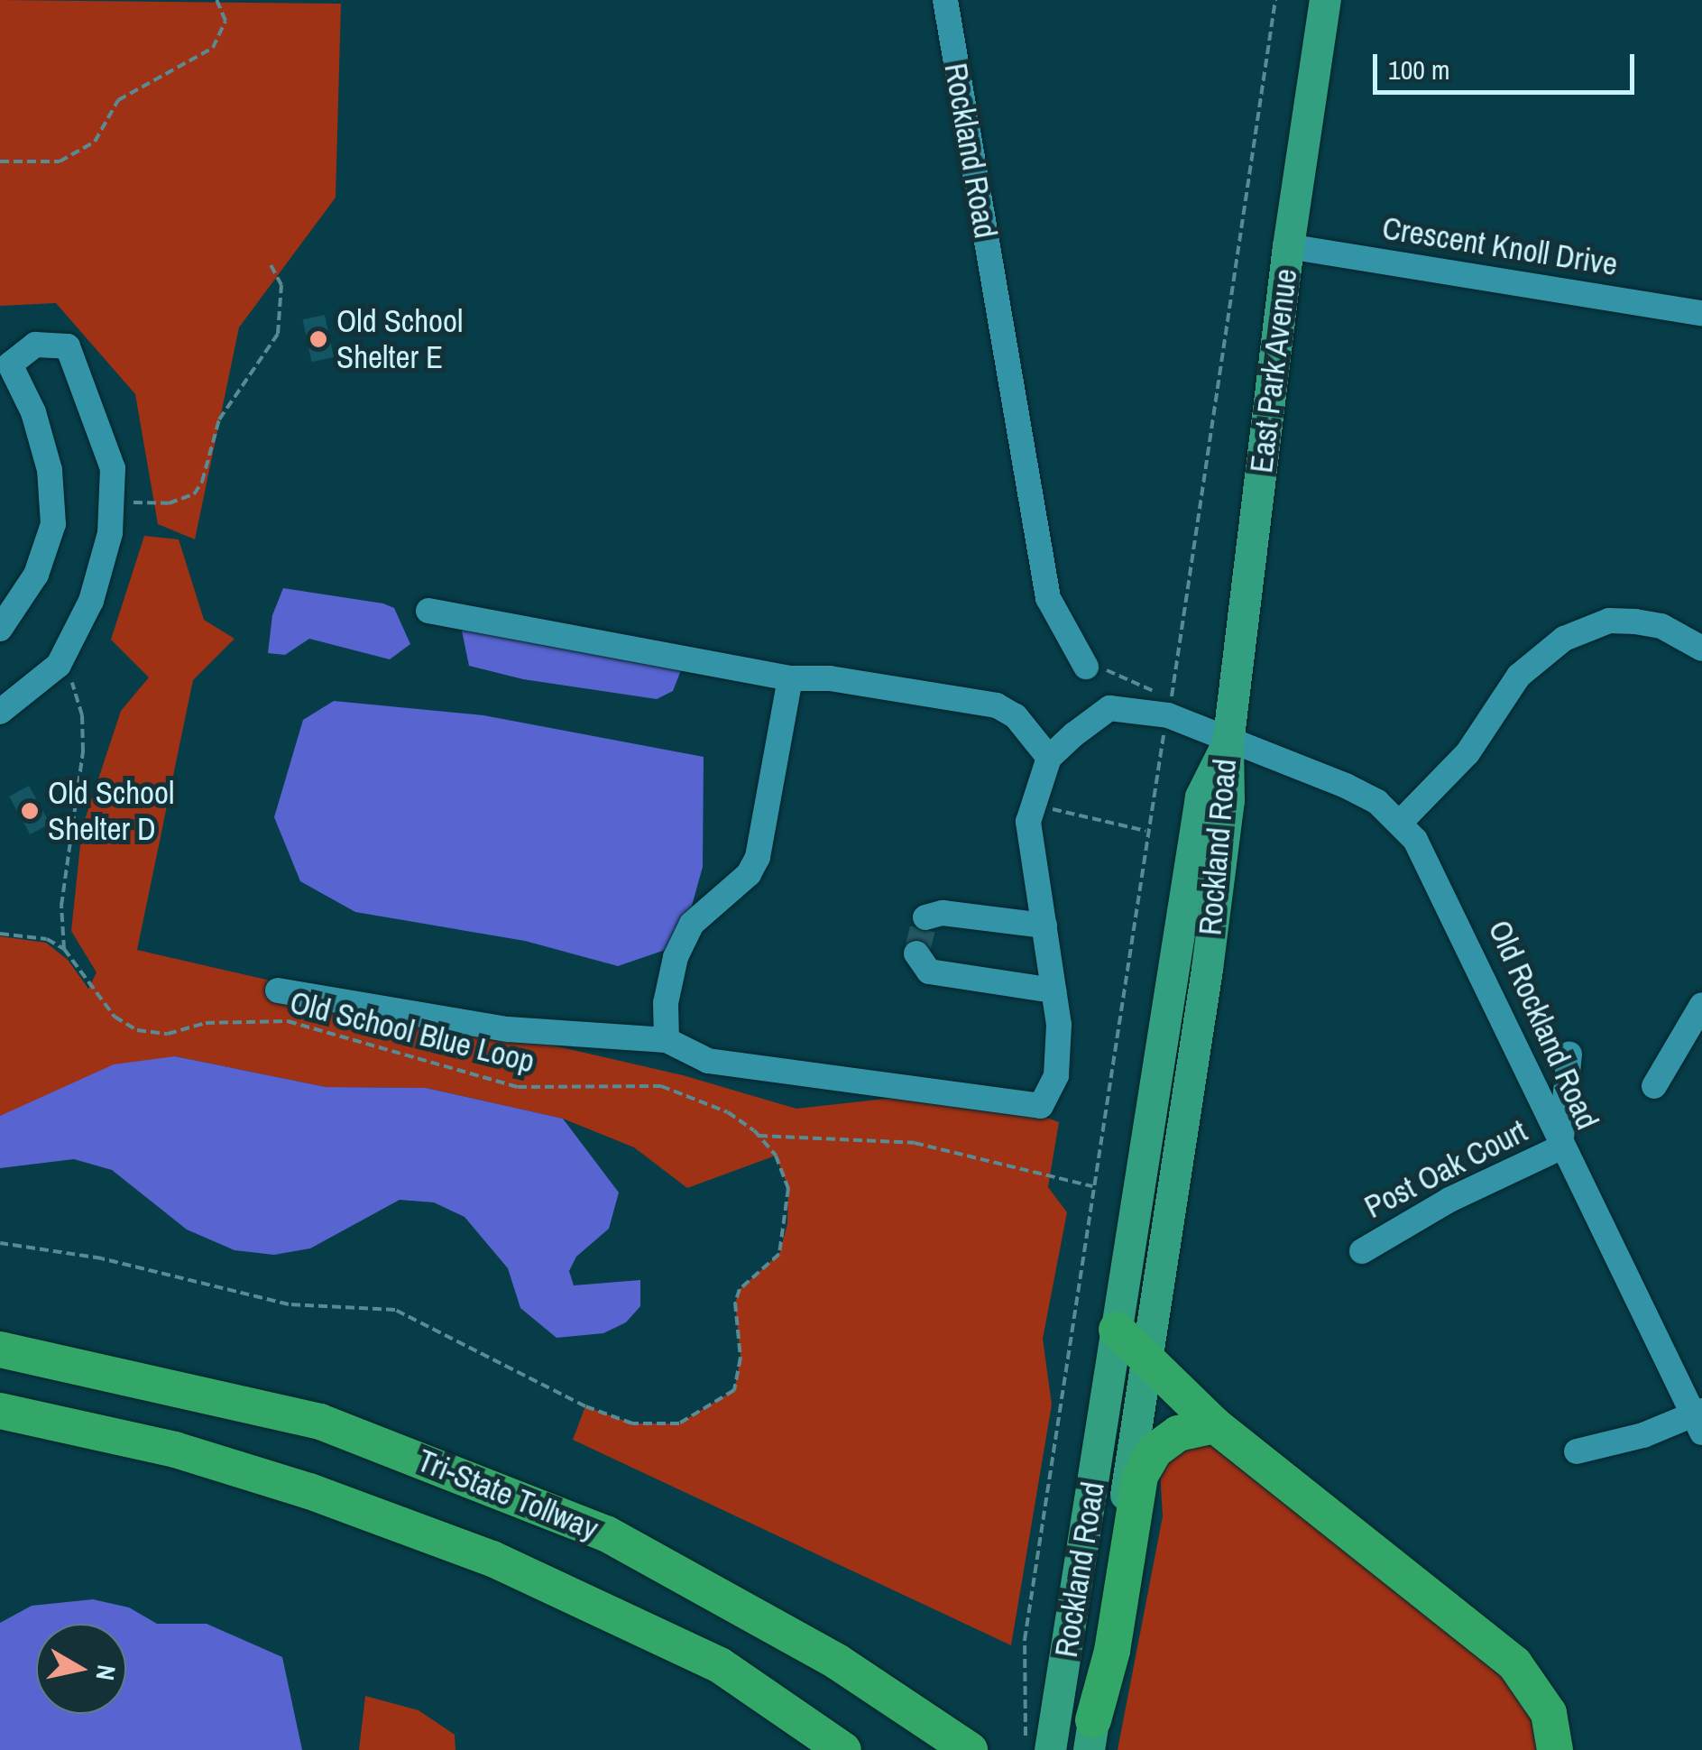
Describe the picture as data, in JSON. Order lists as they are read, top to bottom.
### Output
{
  "streets": {
    "highway": ["Tri-State Tollway"],
    "main road": ["Rockland Road", "East Park Avenue"],
    "street": ["Crescent Knoll Drive", "Old Rockland Road", "Post Oak Court"],
    "path": ["Old School Blue Loop"]
  },
  "crossings": [
    ["Rockland Road", "East Park Avenue"],
    ["Rockland Road", "Old Rockland Road"],
    ["Crescent Knoll Drive", "East Park Avenue"],
    ["East Park Avenue", "Old Rockland Road"],
    ["Old Rockland Road", "Post Oak Court"]
  ],
  "places": ["Old School Shelter E", "Old School Shelter D"],
  "scale_bar": "100 m",
  "north": "right"
}
